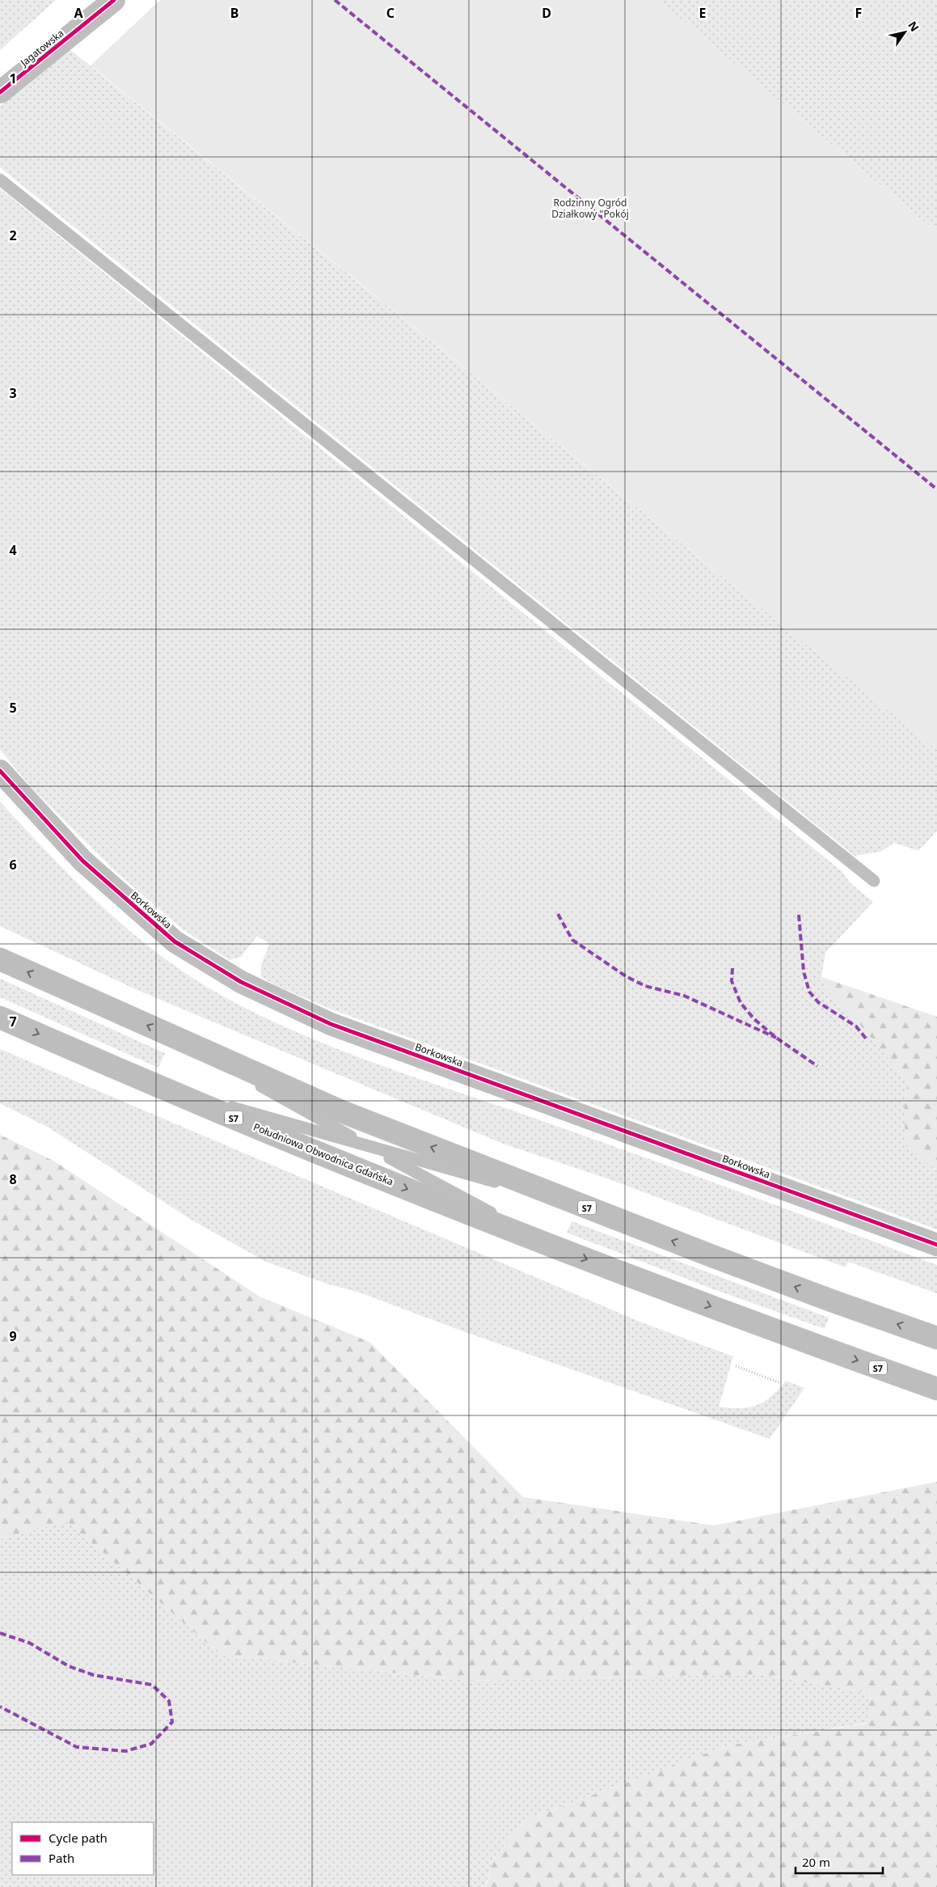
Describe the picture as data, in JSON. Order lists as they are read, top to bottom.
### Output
{
  "streets": {
    "highway": ["S7", "Południowa Obwodnica Gdańska"],
    "street": ["Jagatowska", "Borkowska"]
  },
  "crossings": [
    ["S7", "Południowa Obwodnica Gdańska"]
  ],
  "parks": ["Rodzinny Ogród Działkowy \"Pokój"],
  "legend": ["Cycle path", "Path"],
  "scale_bar": "20 m",
  "north": "top right",
  "grid": {
    "columns": [
      "A",
      "B",
      "C",
      "D",
      "E",
      "F"
    ],
    "rows": [
      "1",
      "2",
      "3",
      "4",
      "5",
      "6",
      "7",
      "8",
      "9"
    ]
  }
}
